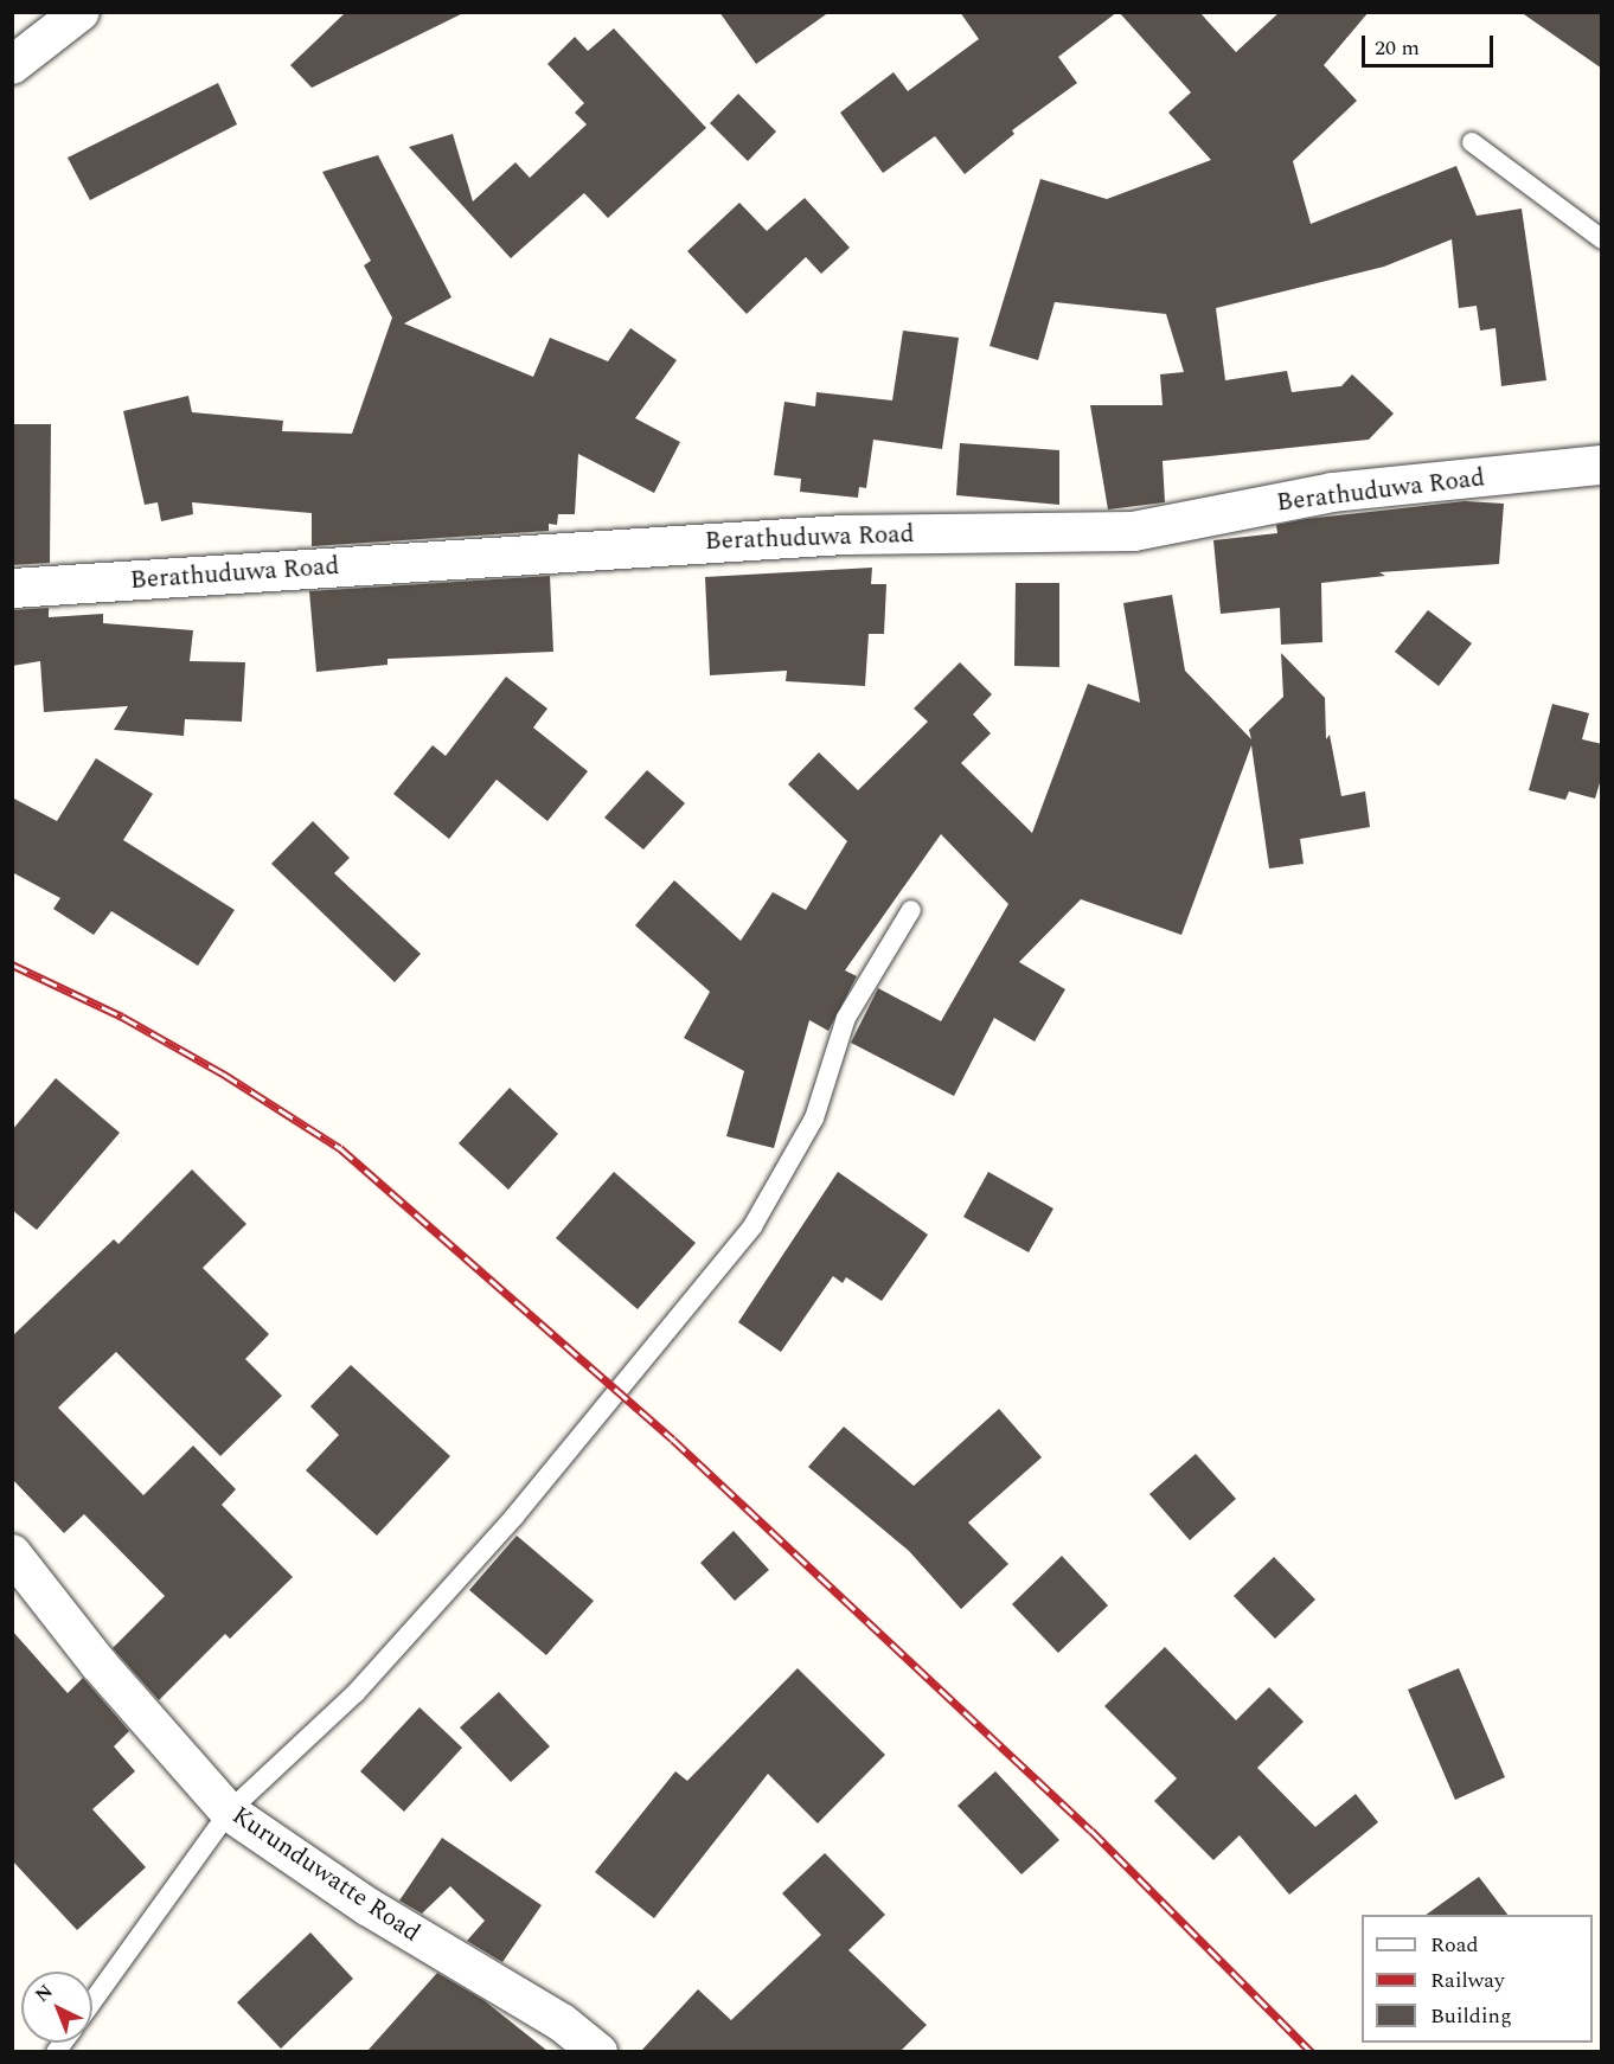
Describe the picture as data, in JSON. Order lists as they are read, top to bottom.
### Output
{
  "streets": {
    "street": ["Berathuduwa Road", "Kurunduwatte Road"]
  },
  "legend": ["Road", "Railway", "Building"],
  "scale_bar": "20 m",
  "north": "top left"
}
